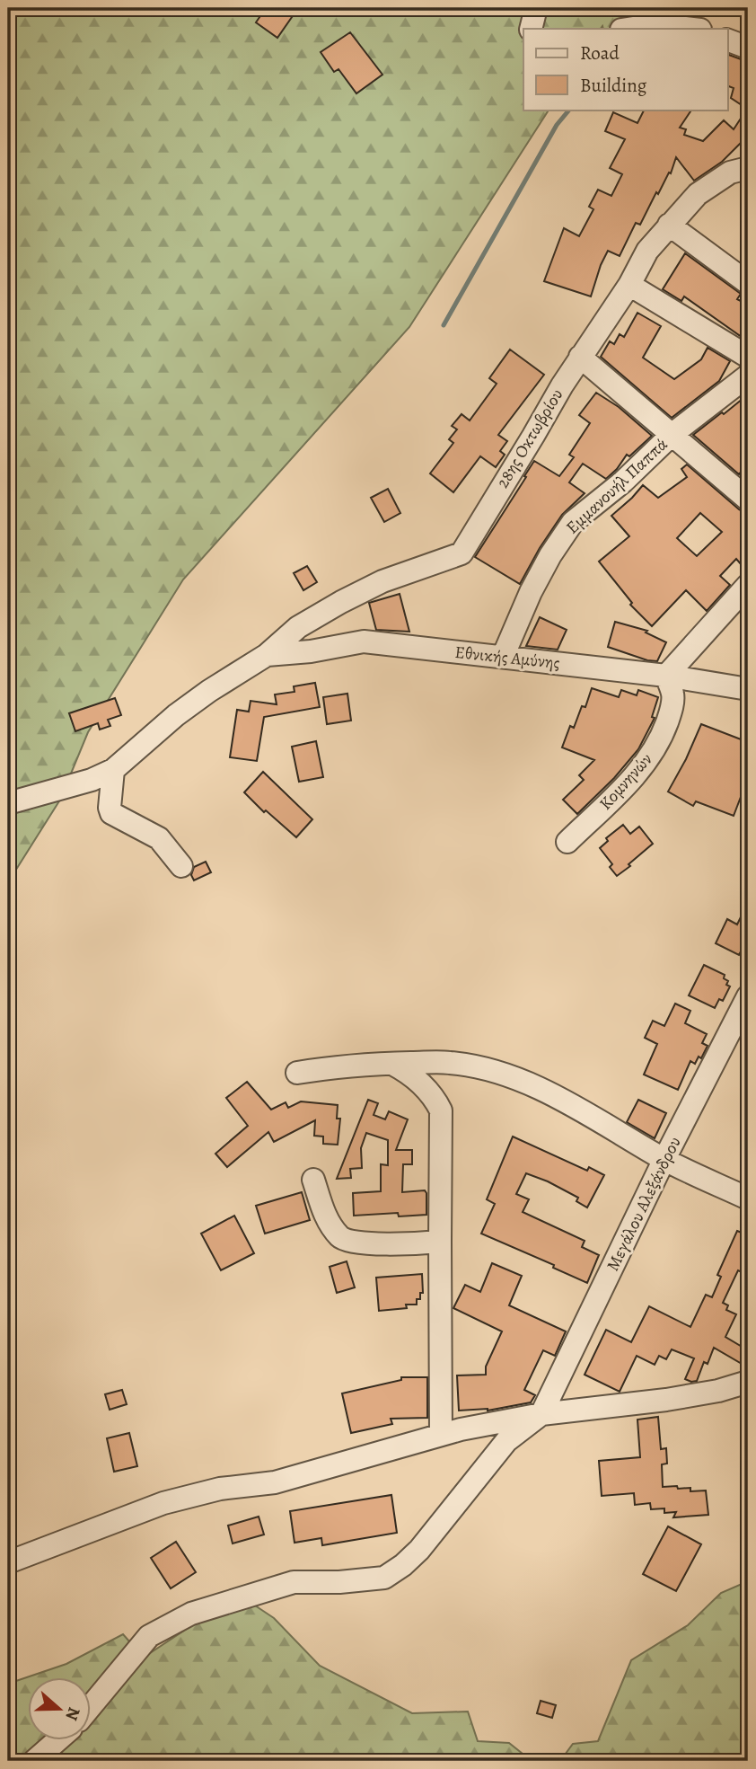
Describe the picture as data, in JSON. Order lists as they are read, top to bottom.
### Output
{
  "streets": {
    "street": [
      "28ης Οκτωβρίου",
      "Εμμανουήλ Παππά",
      "Εθνικής Αμύνης",
      "Κομνηνών",
      "Μεγάλου Αλεξάνδρου"
    ]
  },
  "crossings": [
    ["28ης Οκτωβρίου", "Εθνικής Αμύνης"],
    ["Εμμανουήλ Παππά", "Εθνικής Αμύνης"],
    ["Εθνικής Αμύνης", "Κομνηνών"]
  ],
  "legend": ["Road", "Building"],
  "north": "right"
}
